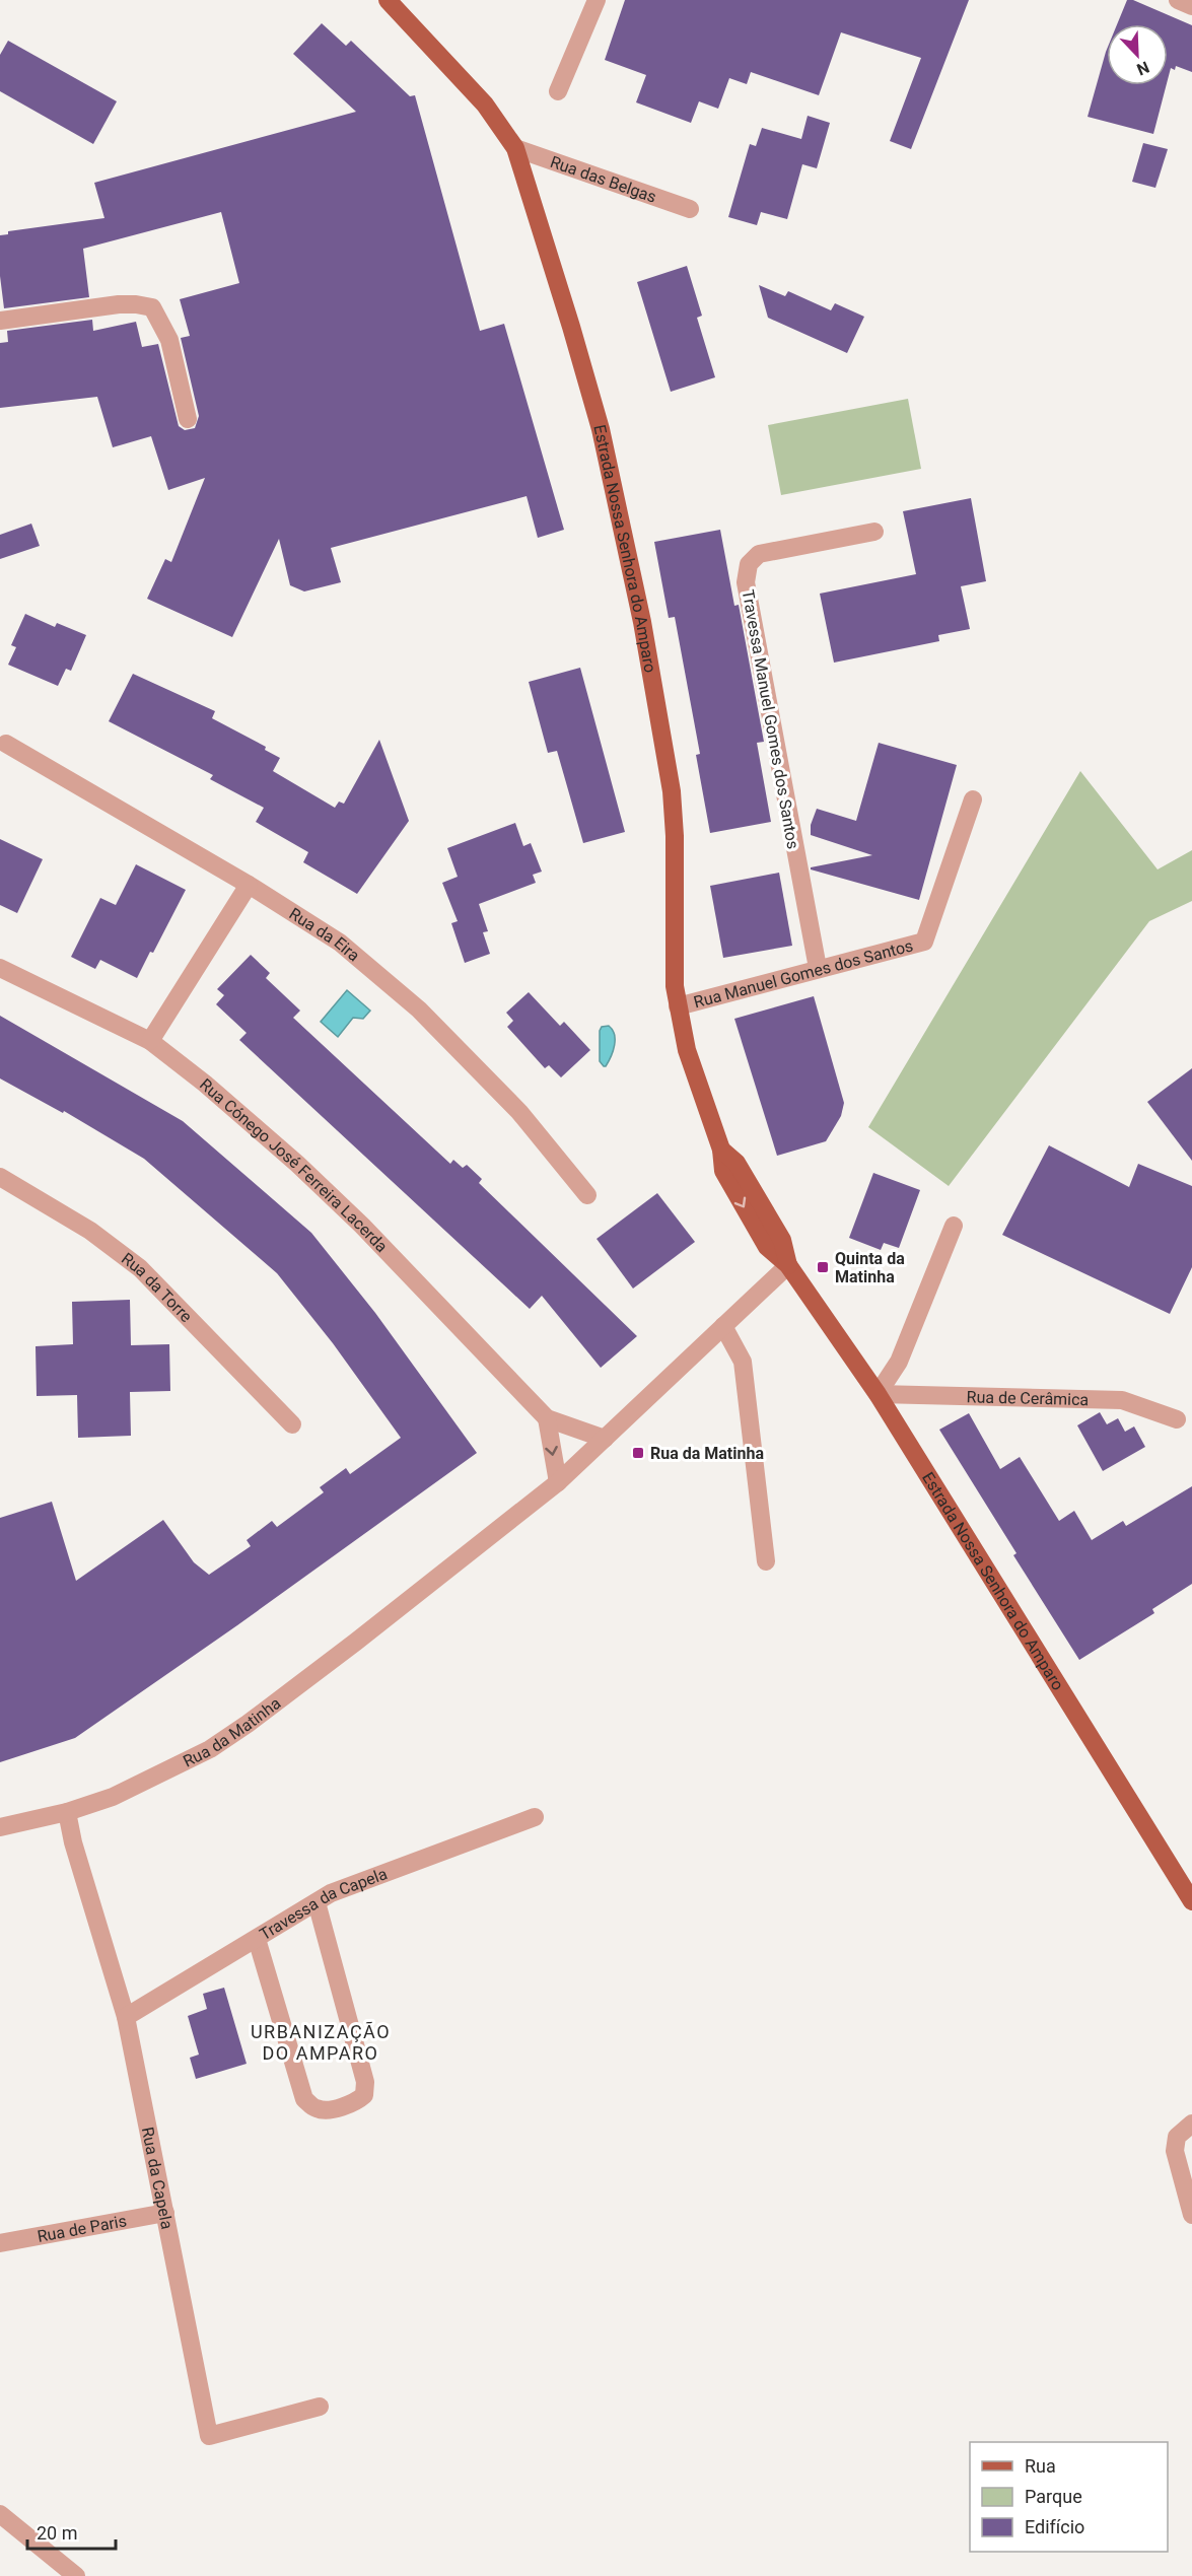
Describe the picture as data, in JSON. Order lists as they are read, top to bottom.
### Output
{
  "streets": {
    "main road": ["Estrada Nossa Senhora do Amparo"],
    "street": [
      "Rua das Belgas",
      "Travessa Manuel Gomes dos Santos",
      "Rua da Eira",
      "Rua Manuel Gomes dos Santos",
      "Rua Cónego José Ferreira Lacerda",
      "Rua da Torre",
      "Rua de Cerâmica",
      "Rua da Matinha",
      "Travessa da Capela",
      "Rua da Capela",
      "Rua de Paris"
    ]
  },
  "crossings": [
    ["Rua das Belgas", "Estrada Nossa Senhora do Amparo"],
    ["Estrada Nossa Senhora do Amparo", "Rua Manuel Gomes dos Santos"],
    ["Estrada Nossa Senhora do Amparo", "Rua de Cerâmica"],
    ["Estrada Nossa Senhora do Amparo", "Rua da Matinha"],
    ["Travessa Manuel Gomes dos Santos", "Rua Manuel Gomes dos Santos"],
    ["Rua Cónego José Ferreira Lacerda", "Rua da Matinha"],
    ["Rua da Matinha", "Rua da Capela"],
    ["Travessa da Capela", "Rua da Capela"],
    ["Rua da Capela", "Rua de Paris"]
  ],
  "districts": ["URBANIZAÇÃO DO AMPARO"],
  "places": {
    "transit": ["Quinta da Matinha", "Rua da Matinha"]
  },
  "legend": ["Rua", "Parque", "Edifício"],
  "scale_bar": "20 m",
  "north": "bottom right"
}
